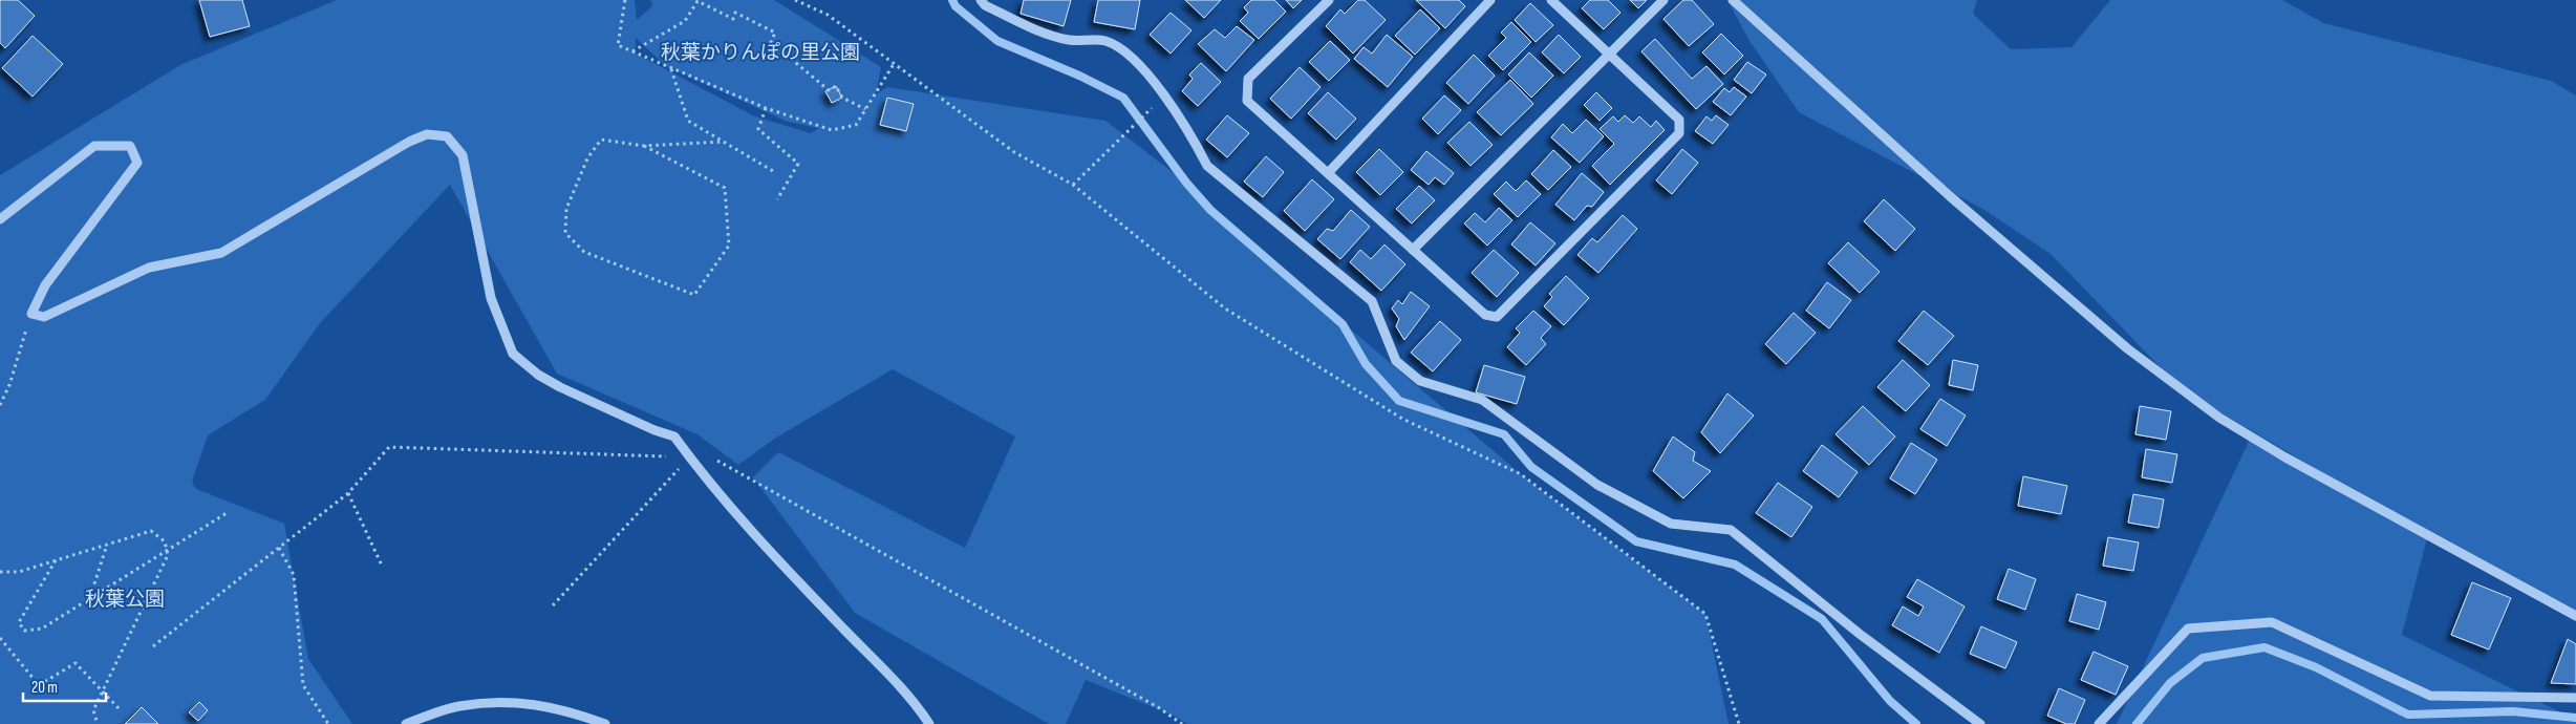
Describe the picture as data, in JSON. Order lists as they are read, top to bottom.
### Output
{
  "parks": ["秋葉かりんぽの里公園", "秋葉公園"],
  "scale_bar": "20 m"
}
